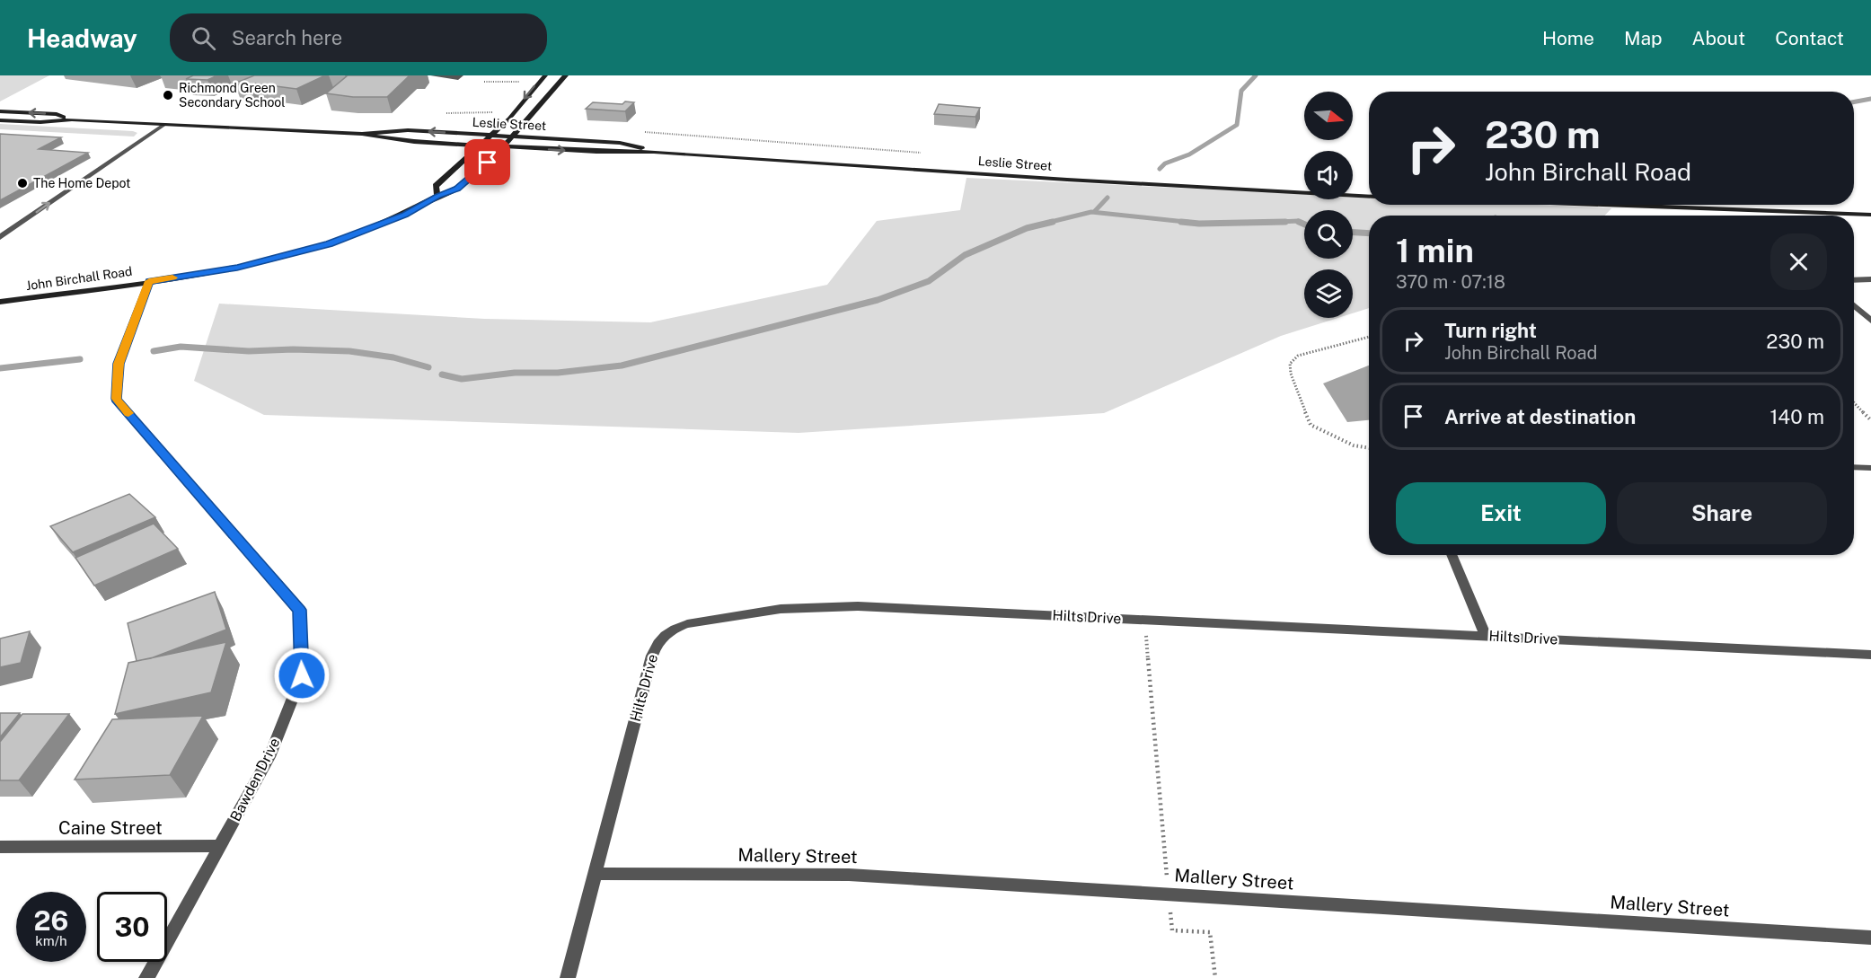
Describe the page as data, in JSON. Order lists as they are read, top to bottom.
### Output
{
  "streets": {
    "main road": ["Leslie Street", "John Birchall Road"],
    "street": [
      "Hilts Drive",
      "Bawden Drive",
      "Caine Street",
      "Mallery Street"
    ]
  },
  "crossings": [
    ["Leslie Street", "John Birchall Road"],
    ["John Birchall Road", "Bawden Drive"],
    ["Hilts Drive", "Mallery Street"],
    ["Bawden Drive", "Caine Street"]
  ],
  "places": ["Richmond Green Secondary School", "The Home Depot"],
  "north": "right",
  "page": {
    "header": "Headway",
    "search": "Search here",
    "nav": [
      "Home",
      "Map",
      "About",
      "Contact"
    ],
    "turn": ["230 m", "John Birchall Road"],
    "heading": ["1 min", "370 m · 07:18"],
    "list": [
      {
        "name": "Turn right",
        "note": "John Birchall Road",
        "value": "230 m"
      },
      {
        "name": "Arrive at destination",
        "value": "140 m"
      }
    ],
    "buttons": ["Exit", "Share"],
    "speed": "26 km/h",
    "limit": "30"
  }
}
